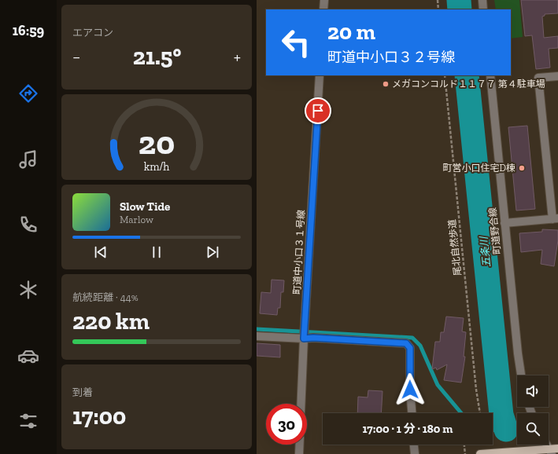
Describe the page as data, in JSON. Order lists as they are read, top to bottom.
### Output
{
  "streets": {
    "street": ["町道野合線", "町道中小口３１号線"],
    "path": ["尾北自然歩道"]
  },
  "water": ["五条川"],
  "places": ["メガコンコルド１１７７ 第４駐車場", "町営小口住宅D棟"],
  "page": {
    "tabs": "16:59",
    "tile": [
      "エアコン",
      ["航続距離 · 44%", "220 km"],
      ["到着", "17:00"]
    ],
    "turn": ["20 m", "町道中小口３２号線"],
    "heat": ["−", "21.5°", "+"],
    "song": ["Slow Tide", "Marlow"],
    "limit": "30",
    "trip": "17:00 · 1 分 · 180 m",
    "gauge": ["20", "km/h"]
  }
}
